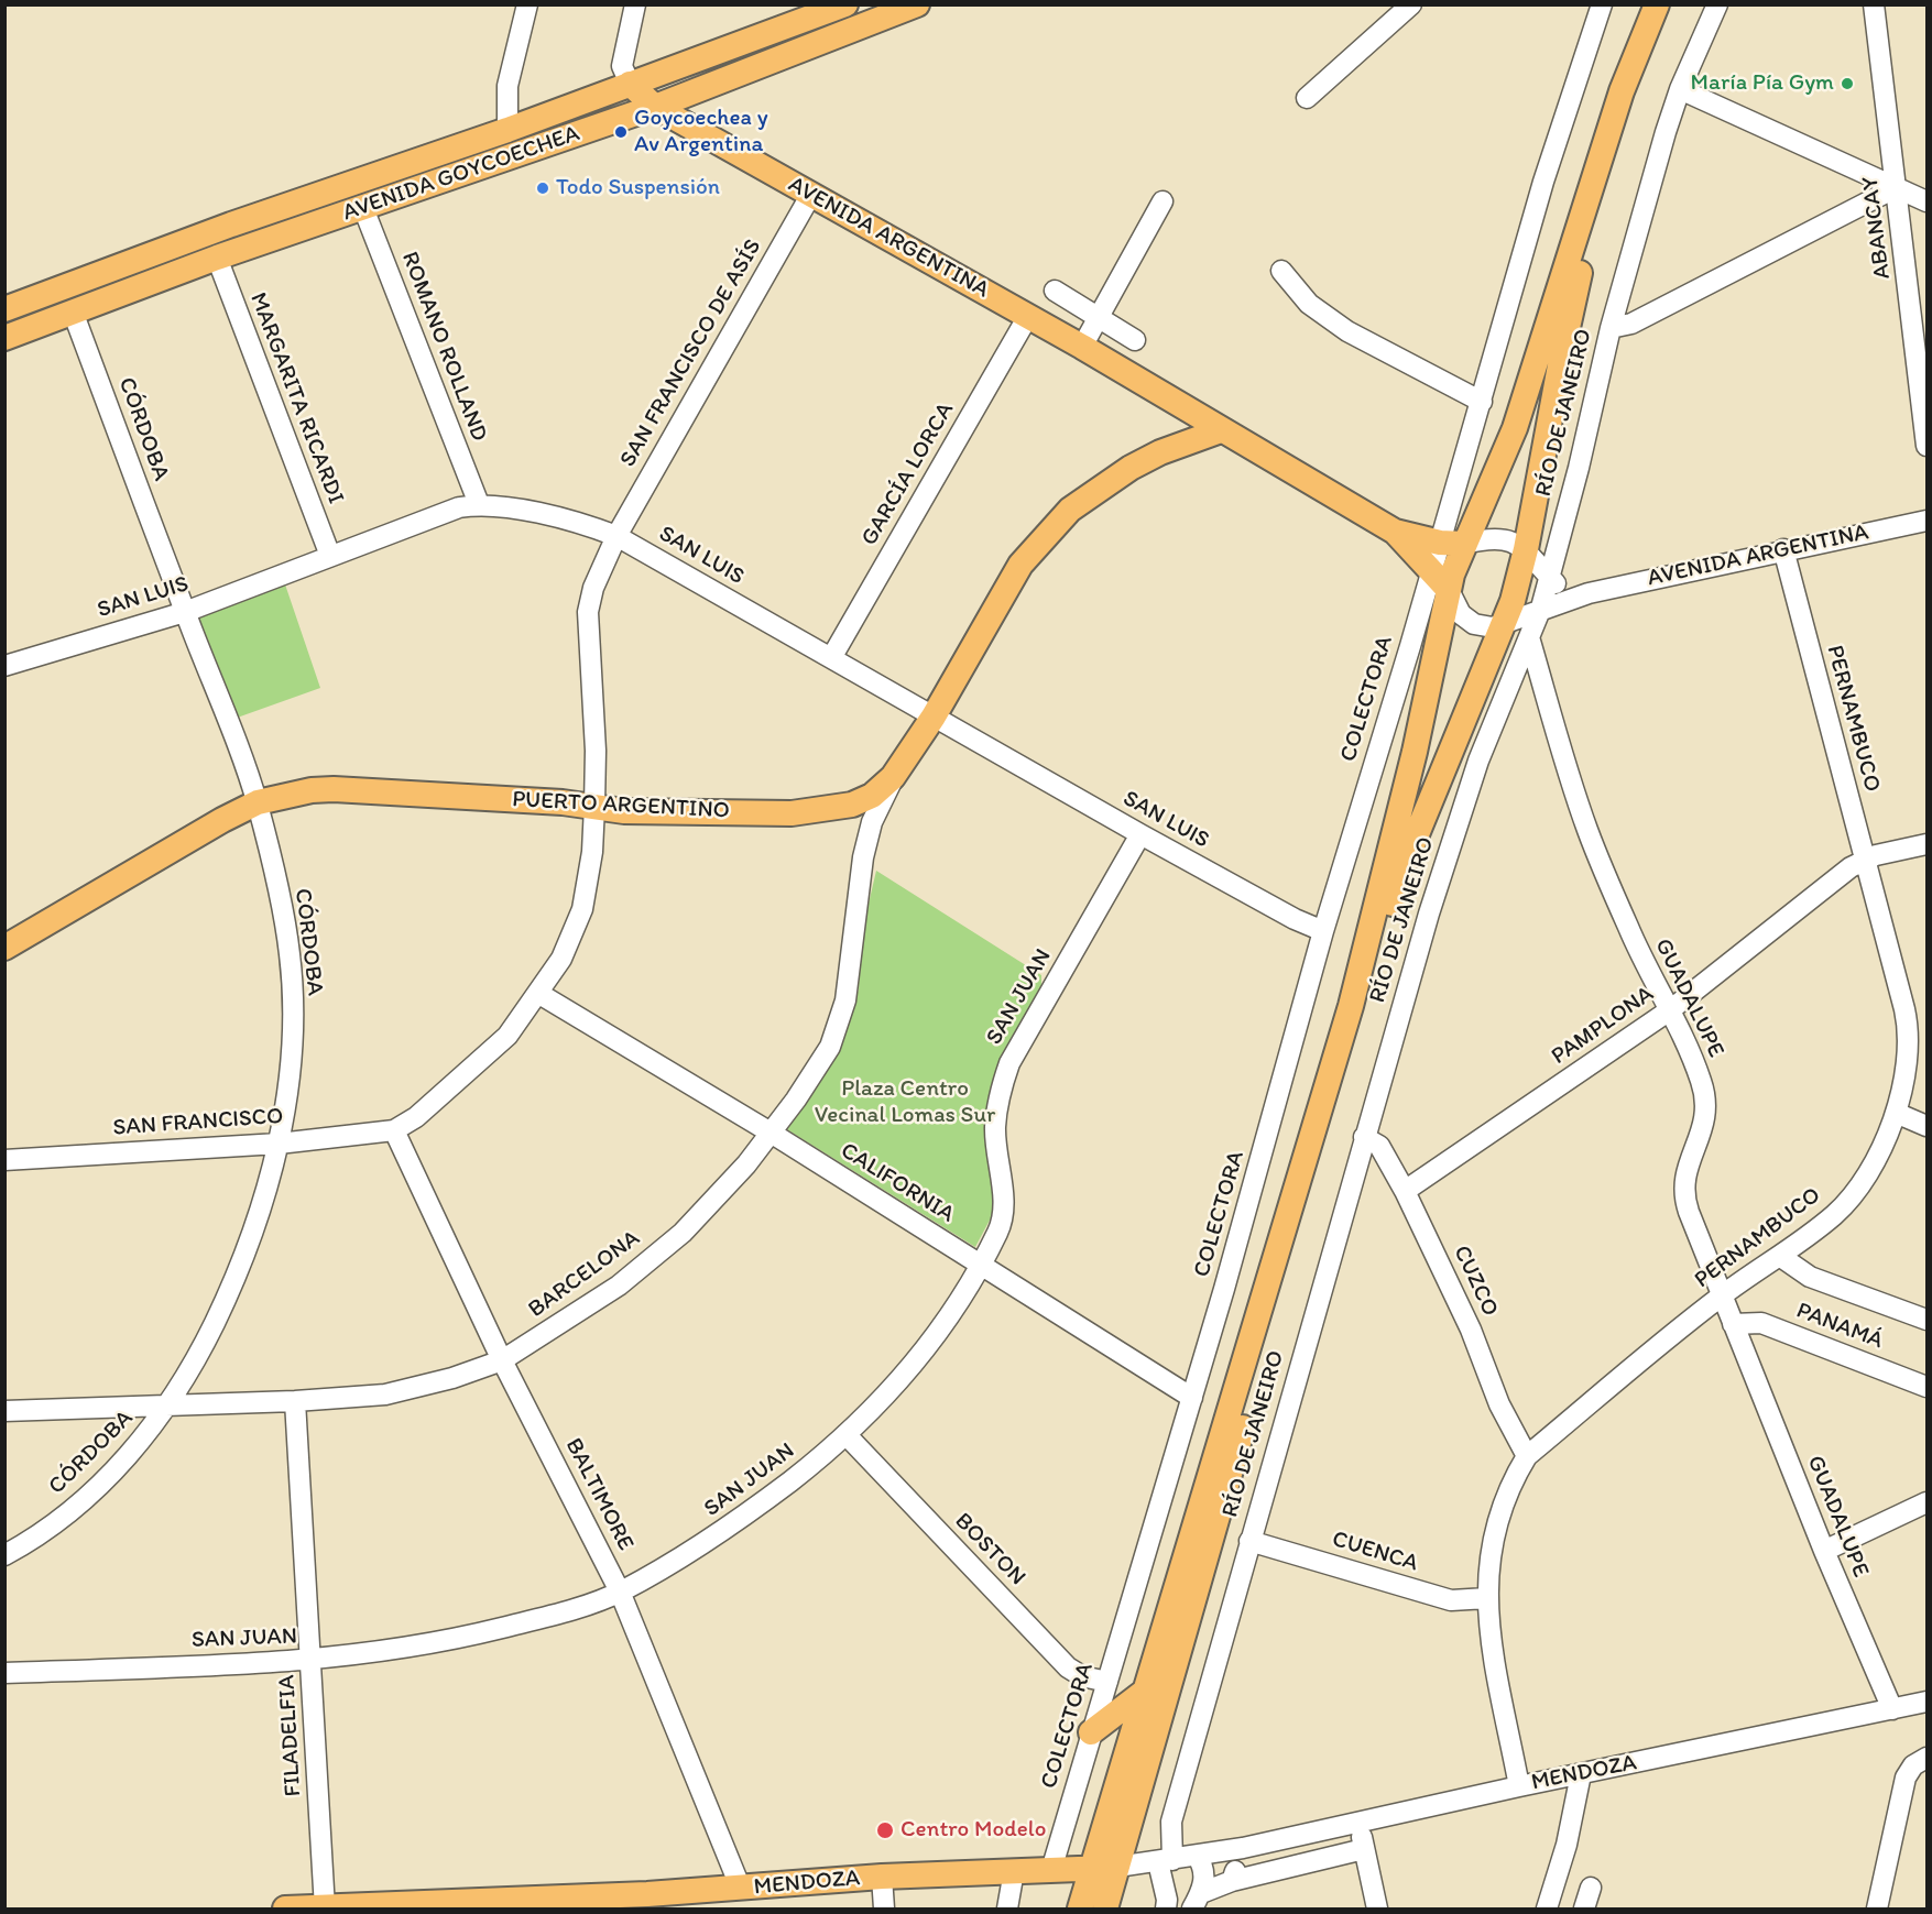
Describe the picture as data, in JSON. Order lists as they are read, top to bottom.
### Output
{
  "streets": {
    "main road": [
      "AVENIDA GOYCOECHEA",
      "AVENIDA ARGENTINA",
      "PUERTO ARGENTINO",
      "MENDOZA"
    ],
    "street": [
      "ABANCAY",
      "ROMANO ROLLAND",
      "SAN FRANCISCO DE ASÍS",
      "MARGARITA RICARDI",
      "RÍO DE JANEIRO",
      "CÓRDOBA",
      "GARCÍA LORCA",
      "SAN LUIS",
      "COLECTORA",
      "PERNAMBUCO",
      "SAN JUAN",
      "GUADALUPE",
      "PAMPLONA",
      "SAN FRANCISCO",
      "CALIFORNIA",
      "BARCELONA",
      "CUZCO",
      "PANAMÁ",
      "BALTIMORE",
      "BOSTON",
      "CUENCA",
      "FILADELFIA"
    ]
  },
  "crossings": [
    ["AVENIDA GOYCOECHEA", "AVENIDA ARGENTINA"],
    ["AVENIDA GOYCOECHEA", "ROMANO ROLLAND"],
    ["AVENIDA GOYCOECHEA", "MARGARITA RICARDI"],
    ["AVENIDA GOYCOECHEA", "CÓRDOBA"],
    ["AVENIDA ARGENTINA", "SAN FRANCISCO DE ASÍS"],
    ["AVENIDA ARGENTINA", "RÍO DE JANEIRO"],
    ["AVENIDA ARGENTINA", "GARCÍA LORCA"],
    ["AVENIDA ARGENTINA", "COLECTORA"],
    ["AVENIDA ARGENTINA", "PERNAMBUCO"],
    ["AVENIDA ARGENTINA", "PUERTO ARGENTINO"],
    ["ROMANO ROLLAND", "SAN LUIS"],
    ["SAN FRANCISCO DE ASÍS", "SAN LUIS"],
    ["MARGARITA RICARDI", "SAN LUIS"],
    ["RÍO DE JANEIRO", "GUADALUPE"],
    ["RÍO DE JANEIRO", "CUZCO"],
    ["RÍO DE JANEIRO", "CUENCA"],
    ["RÍO DE JANEIRO", "MENDOZA"],
    ["CÓRDOBA", "SAN LUIS"],
    ["CÓRDOBA", "PUERTO ARGENTINO"],
    ["CÓRDOBA", "SAN FRANCISCO"],
    ["CÓRDOBA", "BARCELONA"],
    ["GARCÍA LORCA", "SAN LUIS"],
    ["SAN LUIS", "COLECTORA"],
    ["SAN LUIS", "PUERTO ARGENTINO"],
    ["SAN LUIS", "SAN JUAN"],
    ["COLECTORA", "CALIFORNIA"],
    ["COLECTORA", "BOSTON"],
    ["COLECTORA", "MENDOZA"],
    ["PERNAMBUCO", "GUADALUPE"],
    ["PERNAMBUCO", "PAMPLONA"],
    ["PERNAMBUCO", "CUZCO"],
    ["PERNAMBUCO", "CUENCA"],
    ["PERNAMBUCO", "MENDOZA"],
    ["PUERTO ARGENTINO", "BARCELONA"],
    ["SAN JUAN", "CALIFORNIA"],
    ["SAN JUAN", "BALTIMORE"],
    ["SAN JUAN", "BOSTON"],
    ["SAN JUAN", "FILADELFIA"],
    ["GUADALUPE", "PAMPLONA"],
    ["GUADALUPE", "PANAMÁ"],
    ["GUADALUPE", "MENDOZA"],
    ["PAMPLONA", "CUZCO"],
    ["SAN FRANCISCO", "BALTIMORE"],
    ["CALIFORNIA", "BARCELONA"],
    ["BARCELONA", "BALTIMORE"],
    ["BARCELONA", "FILADELFIA"],
    ["BALTIMORE", "MENDOZA"],
    ["FILADELFIA", "MENDOZA"]
  ],
  "parks": ["Plaza Centro Vecinal Lomas Sur"],
  "places": [
    "María Pía Gym",
    "Goycoechea y Av Argentina",
    "Todo Suspensión",
    "Centro Modelo"
  ]
}
